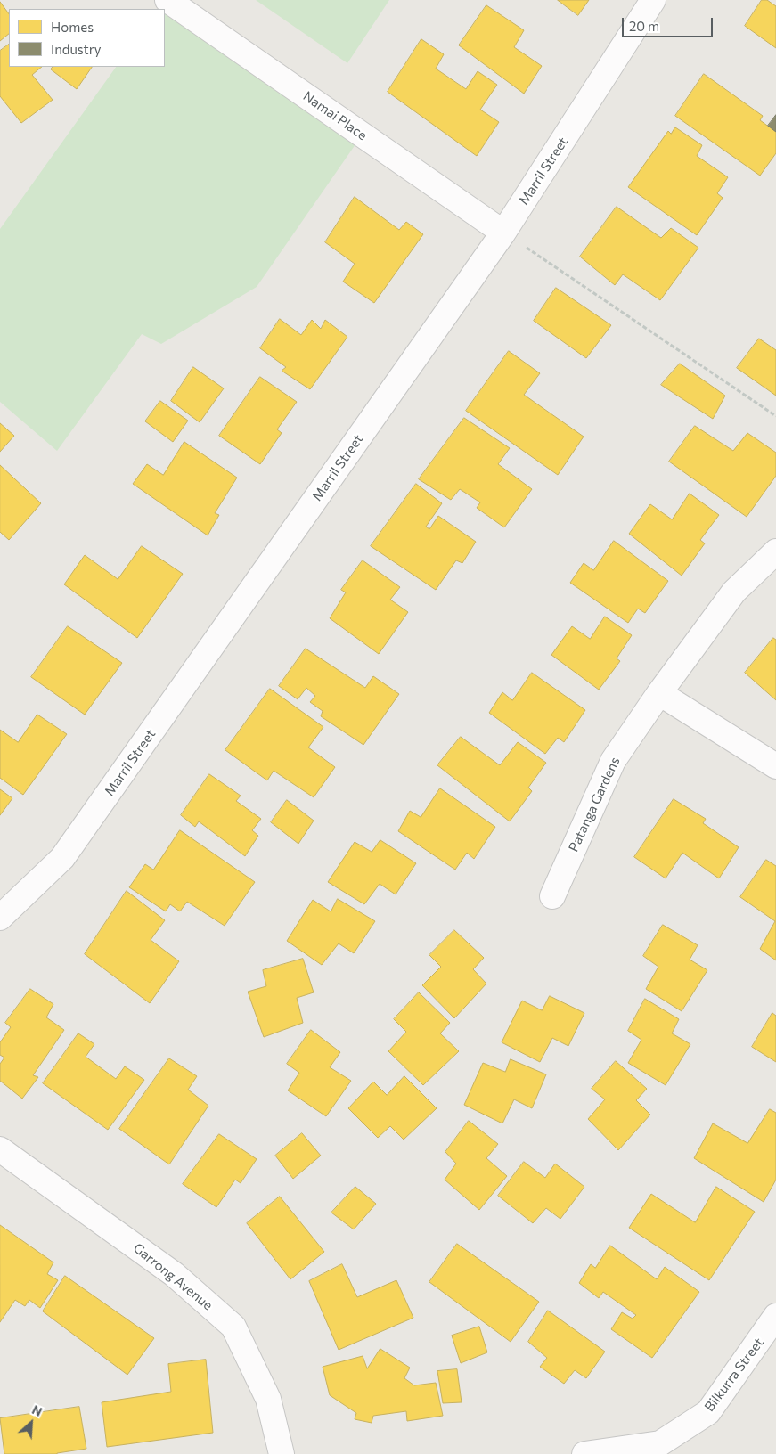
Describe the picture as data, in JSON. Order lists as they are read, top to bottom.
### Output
{
  "streets": {
    "street": [
      "Namai Place",
      "Marril Street",
      "Patanga Gardens",
      "Garrong Avenue",
      "Bilkurra Street"
    ]
  },
  "crossings": [
    ["Namai Place", "Marril Street"]
  ],
  "legend": ["Homes", "Industry"],
  "scale_bar": "20 m",
  "north": "top right"
}
